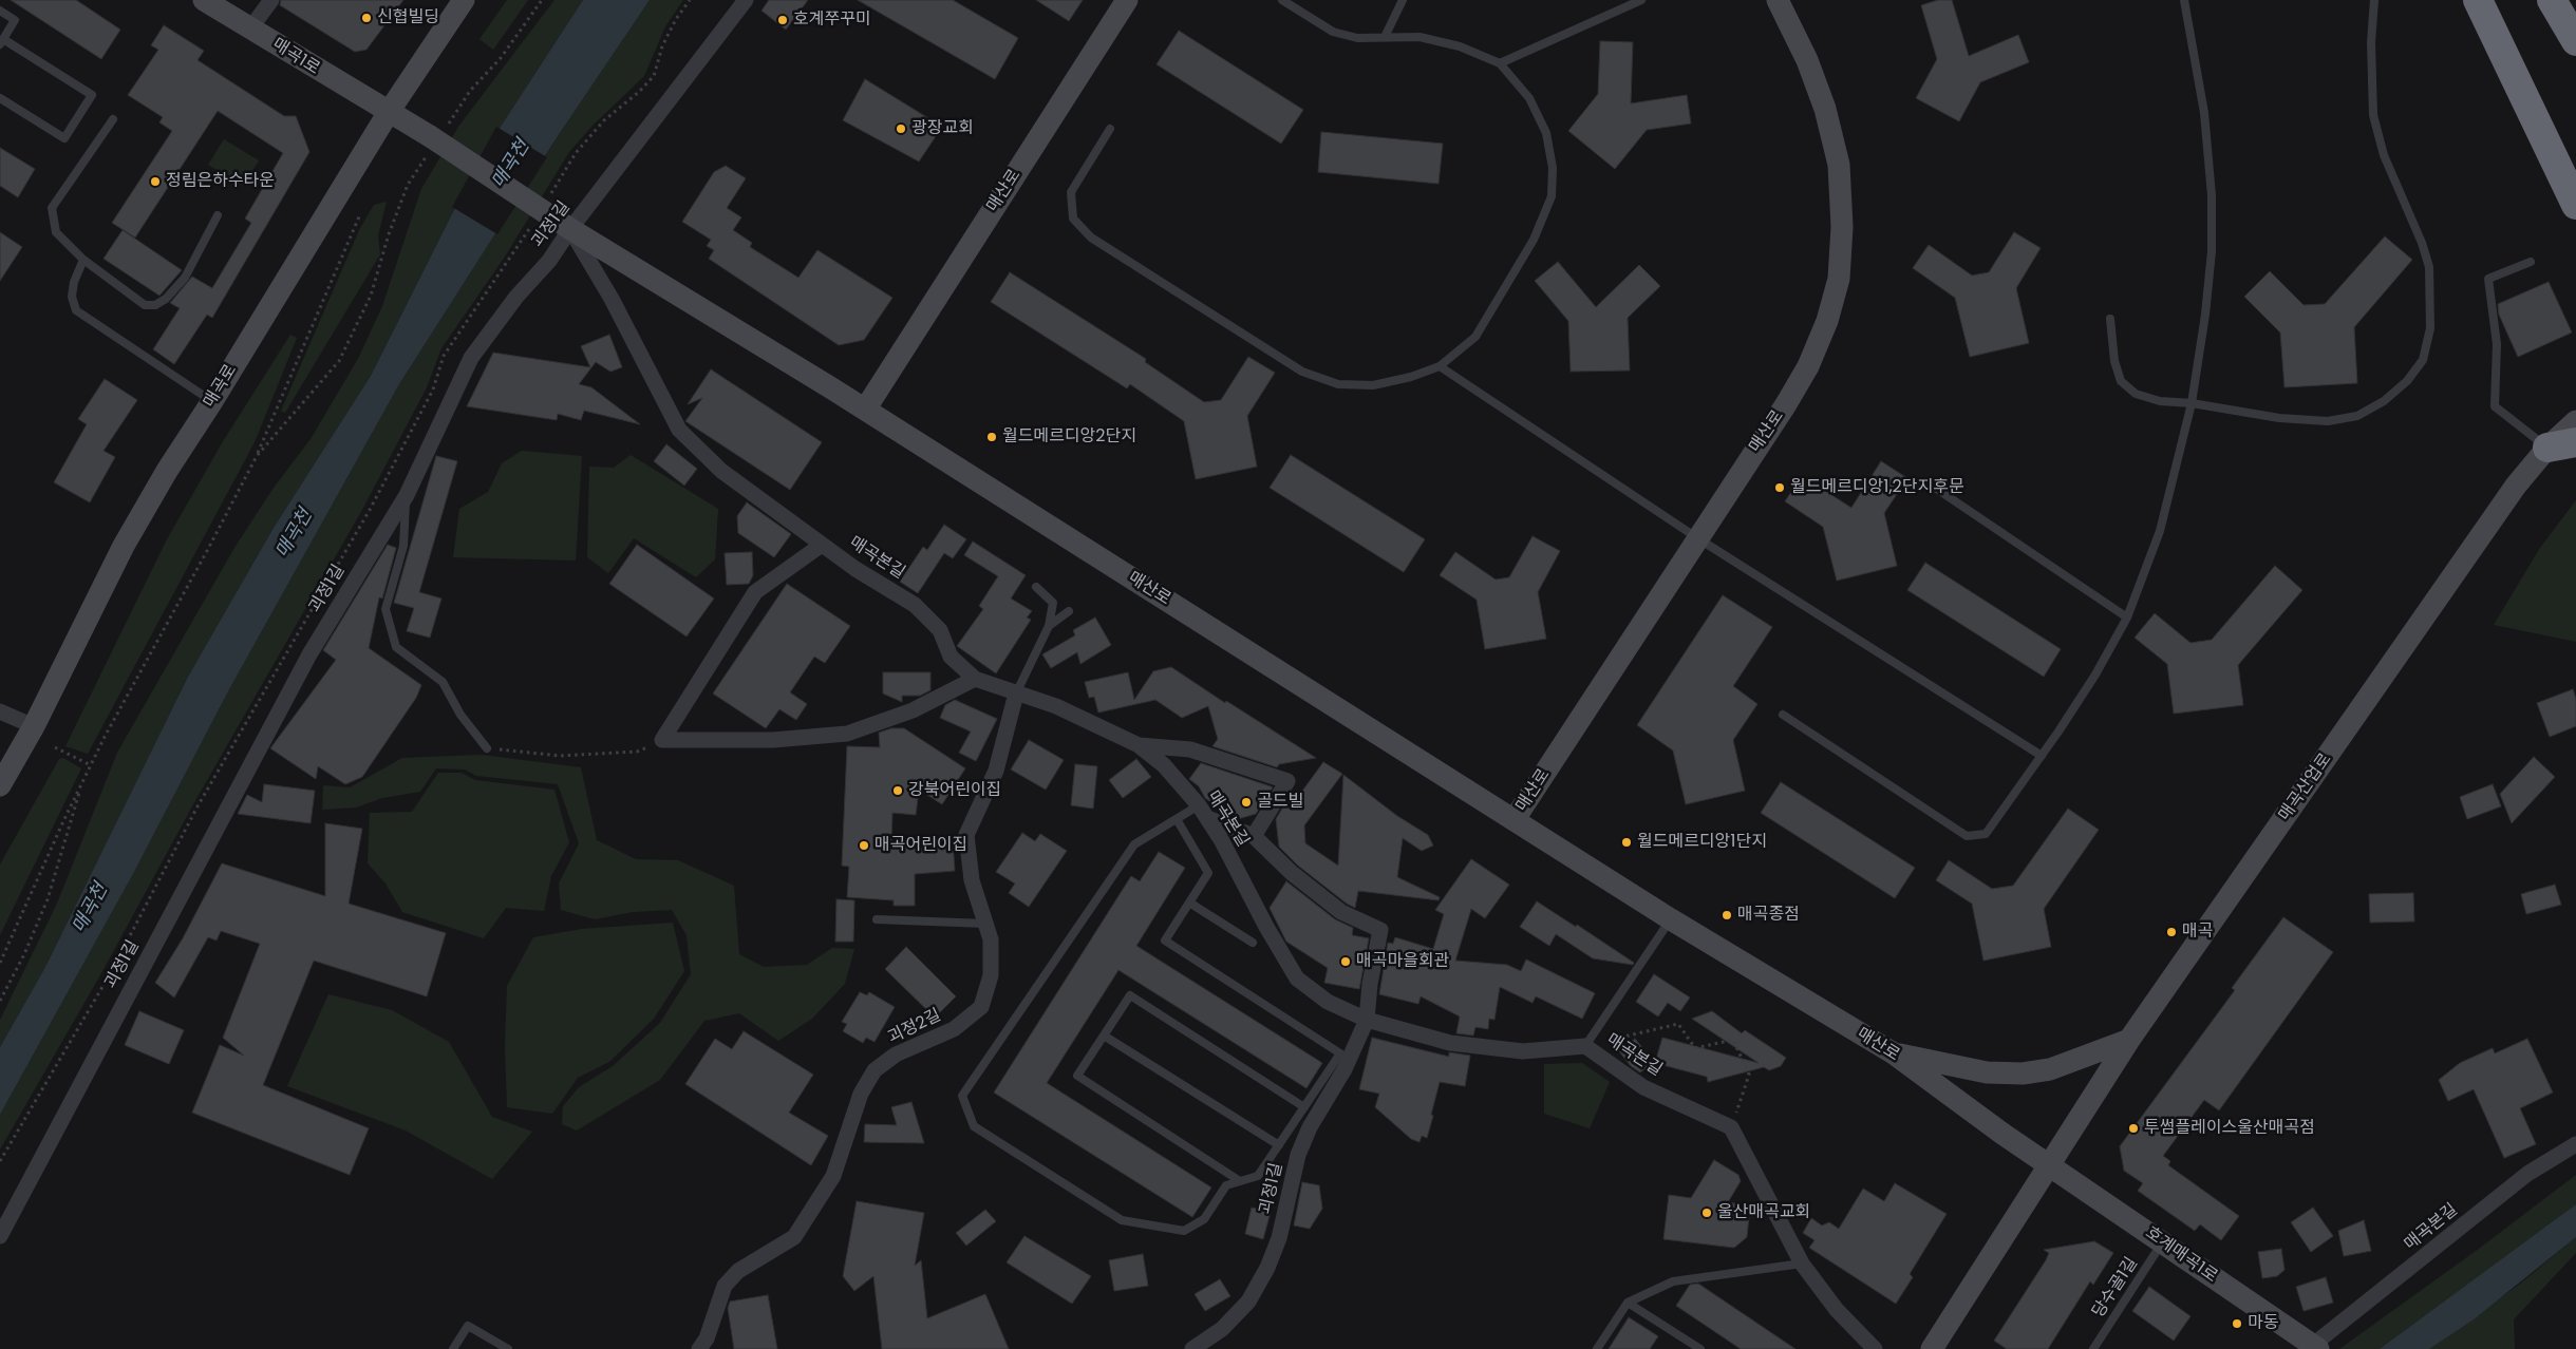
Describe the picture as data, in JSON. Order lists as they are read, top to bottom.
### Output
{
  "streets": {
    "street": [
      "매곡1로",
      "매산로",
      "괴정1길",
      "매곡로",
      "매곡본길",
      "매곡산업로",
      "괴정2길",
      "호계매곡1로"
    ],
    "lane": ["당수골1길"]
  },
  "crossings": [
    ["매곡1로", "매산로"],
    ["매곡1로", "매곡로"],
    ["매산로", "괴정1길"],
    ["매산로", "매곡본길"],
    ["매산로", "매곡산업로"],
    ["매산로", "호계매곡1로"],
    ["괴정1길", "매곡본길"],
    ["매곡본길", "괴정2길"],
    ["매곡본길", "호계매곡1로"],
    ["매곡산업로", "호계매곡1로"],
    ["호계매곡1로", "당수골1길"]
  ],
  "water": ["매곡천"],
  "places": [
    "신협빌딩",
    "호계쭈꾸미",
    "광장교회",
    "정림은하수타운",
    "월드메르디앙2단지",
    "월드메르디앙1,2단지후문",
    "강북어린이집",
    "골드빌",
    "월드메르디앙1단지",
    "매곡어린이집",
    "매곡종점",
    "매곡",
    "매곡마을회관",
    "투썸플레이스울산매곡점",
    "울산매곡교회",
    "마동"
  ]
}
